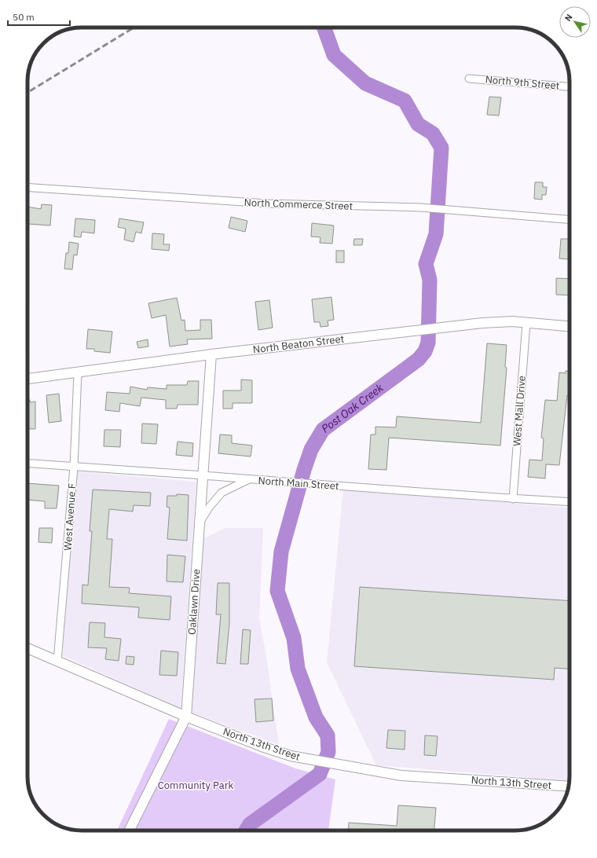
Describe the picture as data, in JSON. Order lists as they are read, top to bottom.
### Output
{
  "streets": {
    "street": [
      "North 9th Street",
      "North Commerce Street",
      "North Beaton Street",
      "West Mall Drive",
      "North Main Street",
      "West Avenue F",
      "Oaklawn Drive",
      "North 13th Street"
    ]
  },
  "crossings": [
    ["North Beaton Street", "West Mall Drive"],
    ["North Beaton Street", "West Avenue F"],
    ["North Beaton Street", "Oaklawn Drive"],
    ["West Mall Drive", "North Main Street"],
    ["North Main Street", "West Avenue F"],
    ["North Main Street", "Oaklawn Drive"],
    ["West Avenue F", "North 13th Street"],
    ["Oaklawn Drive", "North 13th Street"]
  ],
  "water": ["Post Oak Creek"],
  "parks": ["Community Park"],
  "scale_bar": "50 m",
  "north": "top left"
}
